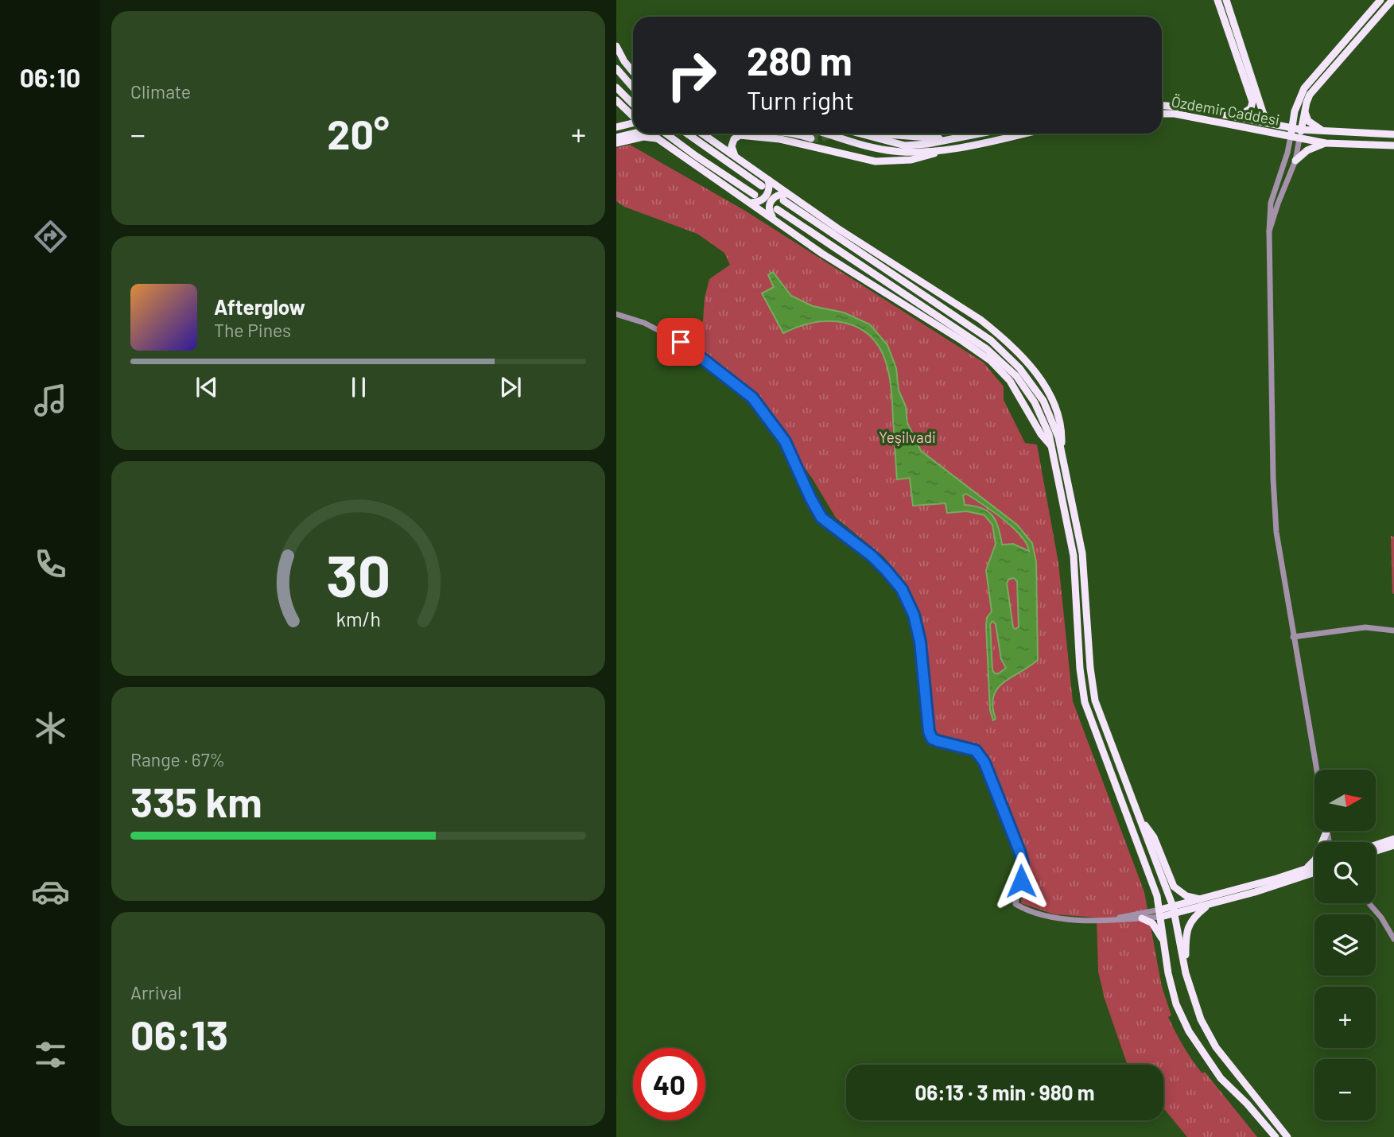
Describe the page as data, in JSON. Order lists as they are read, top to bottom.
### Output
{
  "streets": {
    "main road": ["Özdemir Caddesi"]
  },
  "parks": ["Yeşilvadi"],
  "north": "right",
  "page": {
    "tabs": "06:10",
    "tile": [
      "Climate",
      ["Range · 67%", "335 km"],
      ["Arrival", "06:13"]
    ],
    "turn": ["280 m", "Turn right"],
    "heat": ["−", "20°", "+"],
    "song": ["Afterglow", "The Pines"],
    "map_buttons": ["+", "−"],
    "limit": "40",
    "trip": "06:13 · 3 min · 980 m",
    "gauge": ["30", "km/h"]
  }
}
